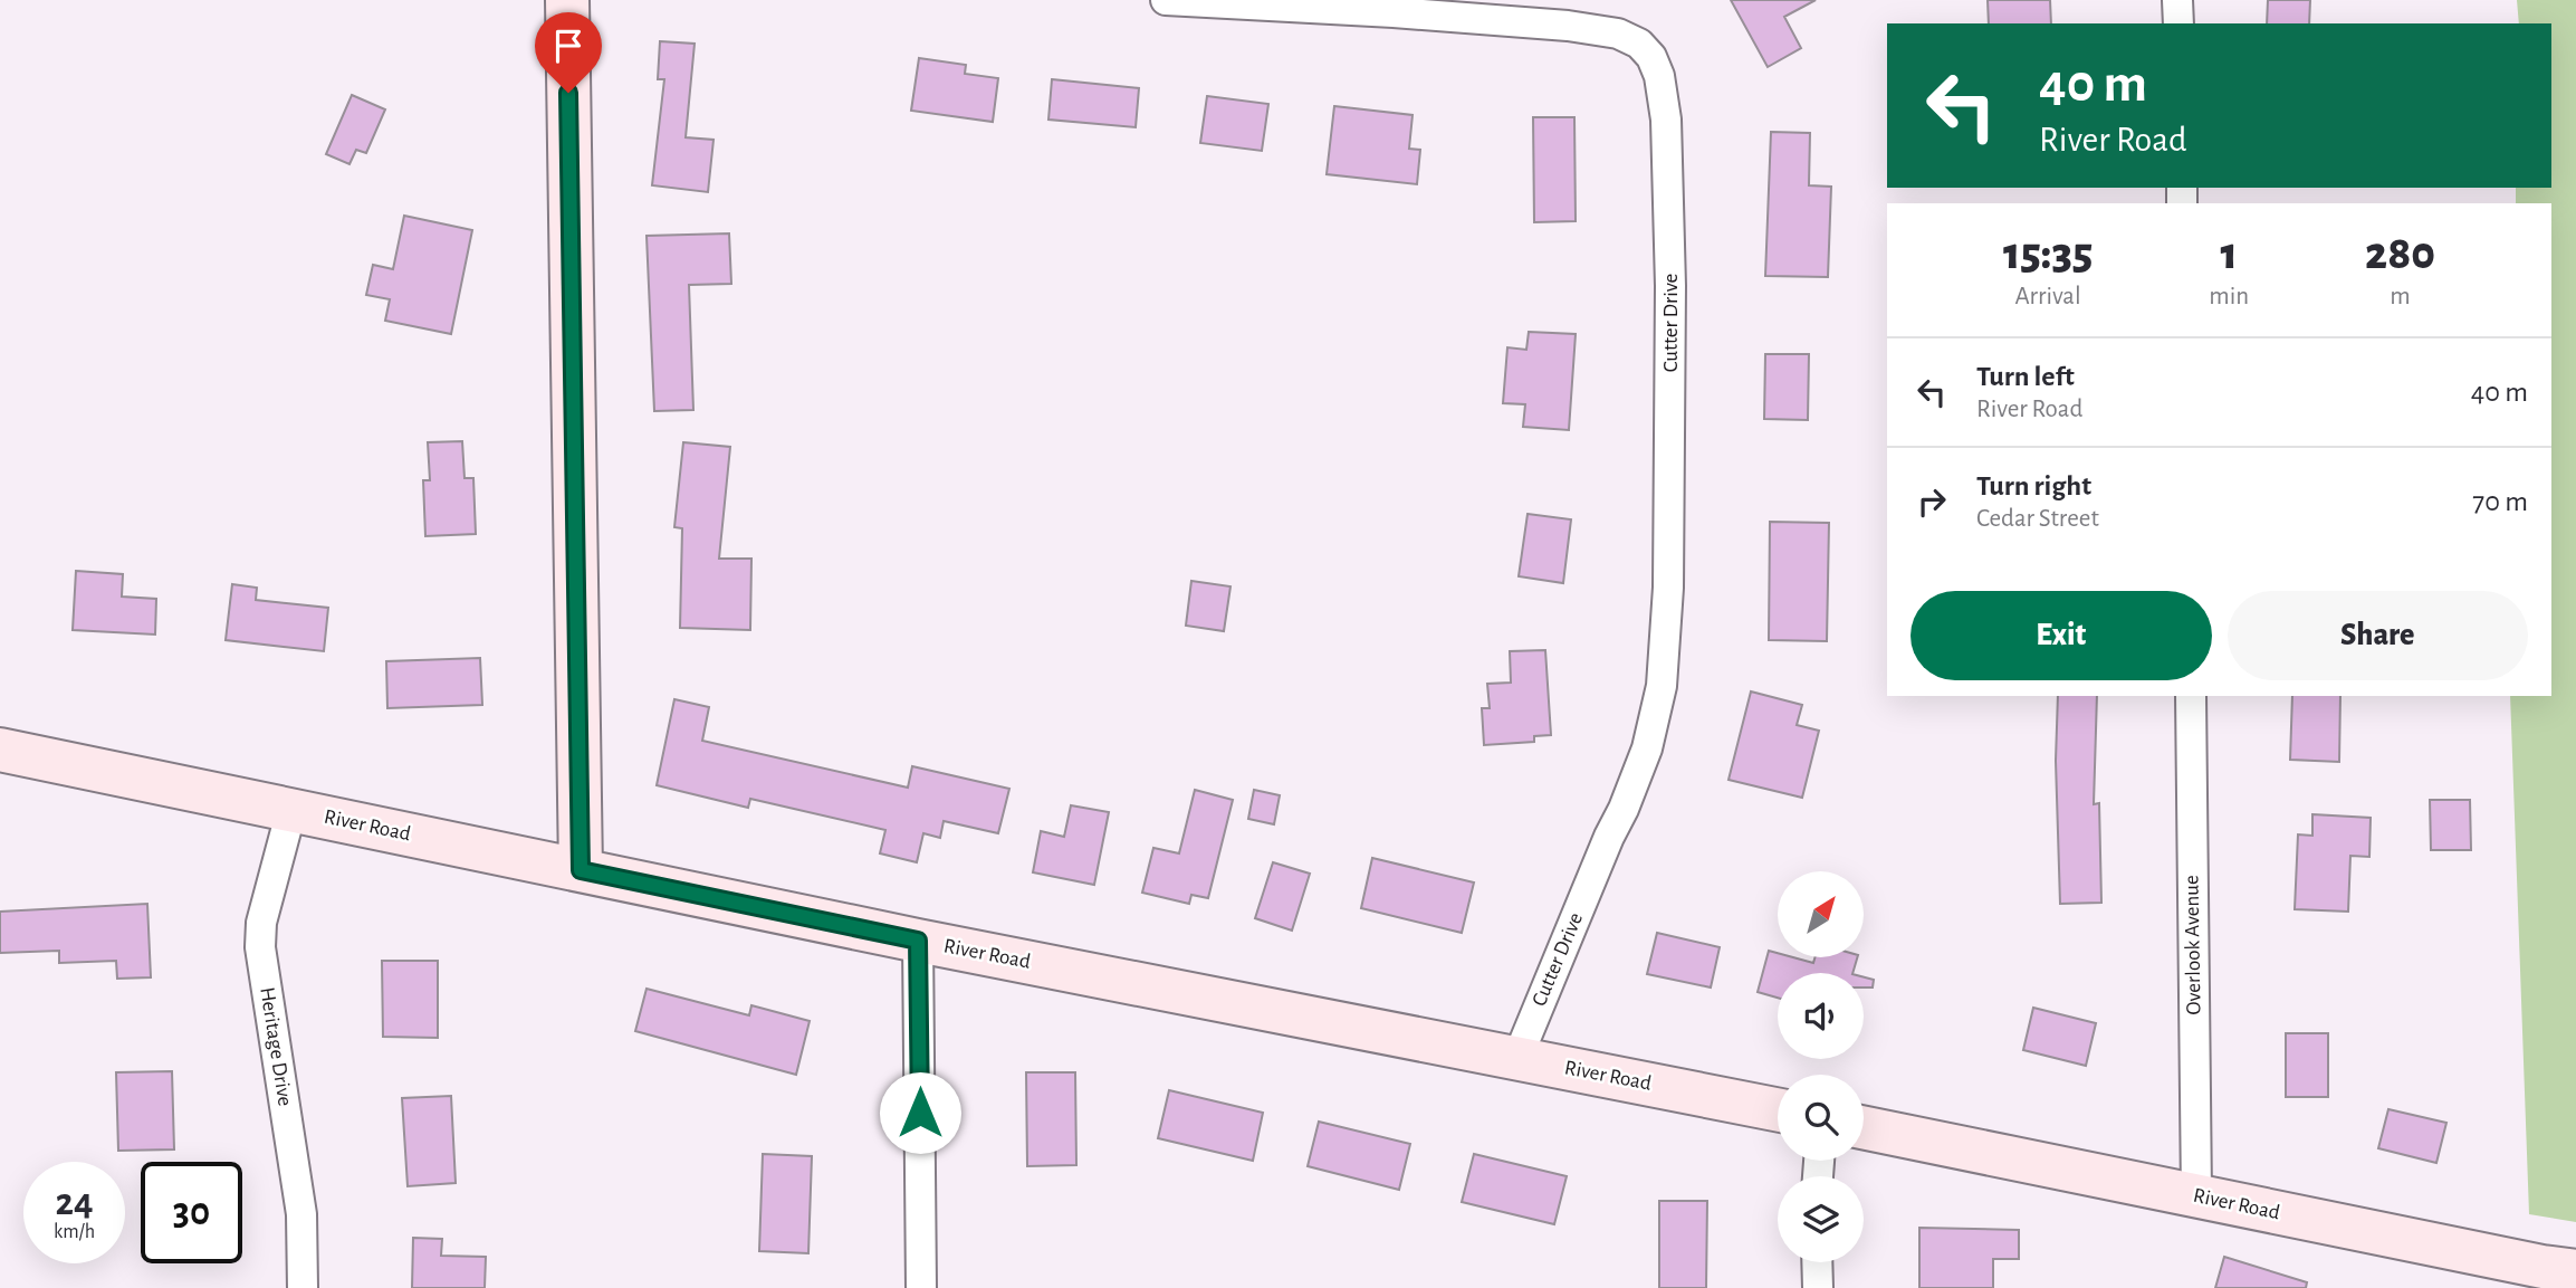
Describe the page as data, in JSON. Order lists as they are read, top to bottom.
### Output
{
  "streets": {
    "street": [
      "Cutter Drive",
      "River Road",
      "Overlook Avenue",
      "Heritage Drive"
    ]
  },
  "crossings": [
    ["Cutter Drive", "River Road"],
    ["River Road", "Overlook Avenue"],
    ["River Road", "Heritage Drive"]
  ],
  "north": "top right",
  "page": {
    "turn": ["40 m", "River Road"],
    "eta": [
      "15:35",
      "Arrival",
      "1",
      "min",
      "280",
      "m"
    ],
    "list": [
      {
        "name": "Turn left",
        "note": "River Road",
        "value": "40 m"
      },
      {
        "name": "Turn right",
        "note": "Cedar Street",
        "value": "70 m"
      }
    ],
    "buttons": ["Exit", "Share"],
    "speed": "24 km/h",
    "limit": "30"
  }
}
